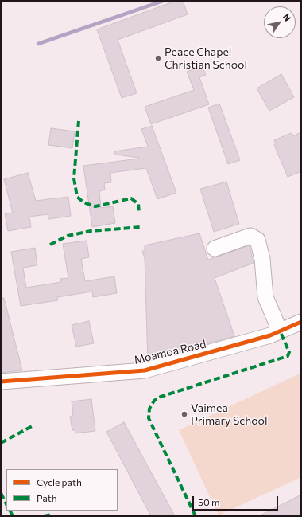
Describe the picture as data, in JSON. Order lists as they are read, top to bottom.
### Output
{
  "streets": {
    "street": ["Moamoa Road"]
  },
  "places": ["Peace Chapel Christian School", "Vaimea Primary School"],
  "legend": ["Cycle path", "Path"],
  "scale_bar": "50 m",
  "north": "top right"
}
